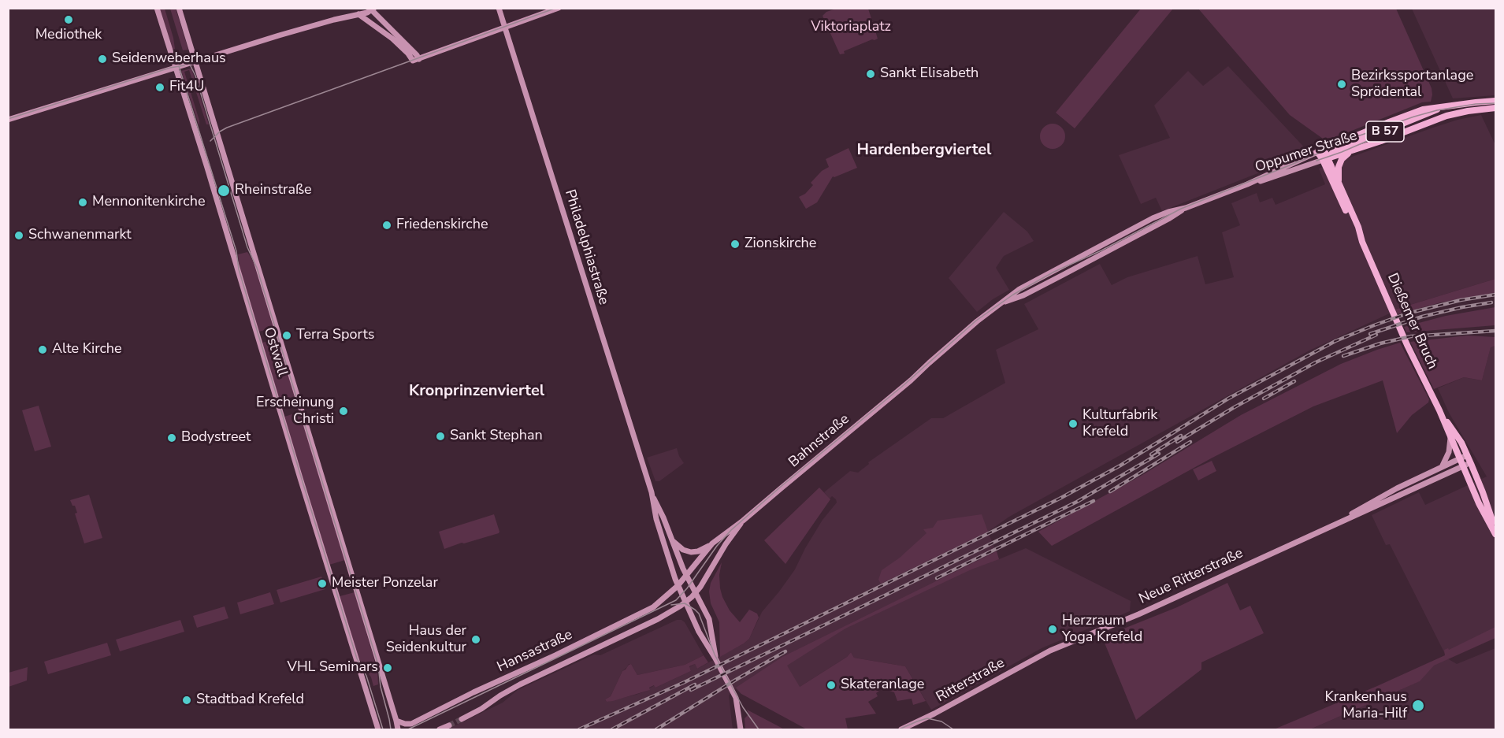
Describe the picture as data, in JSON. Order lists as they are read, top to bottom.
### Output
{
  "streets": {
    "main road": [
      "B 57",
      "Oppumer Straße",
      "Philadelphiastraße",
      "Dießemer Bruch",
      "Ostwall",
      "Bahnstraße",
      "Neue Ritterstraße",
      "Hansastraße",
      "Ritterstraße"
    ]
  },
  "crossings": [
    ["B 57", "Oppumer Straße"],
    ["B 57", "Dießemer Bruch"],
    ["Oppumer Straße", "Dießemer Bruch"],
    ["Oppumer Straße", "Bahnstraße"],
    ["Philadelphiastraße", "Bahnstraße"],
    ["Philadelphiastraße", "Hansastraße"],
    ["Dießemer Bruch", "Neue Ritterstraße"],
    ["Ostwall", "Hansastraße"],
    ["Bahnstraße", "Hansastraße"],
    ["Neue Ritterstraße", "Ritterstraße"]
  ],
  "districts": ["Hardenbergviertel", "Kronprinzenviertel"],
  "parks": ["Viktoriaplatz"],
  "places": [
    "Mediothek",
    "Seidenweberhaus",
    "Sankt Elisabeth",
    "Bezirkssportanlage Sprödental",
    "Fit4U",
    "Rheinstraße",
    "Mennonitenkirche",
    "Friedenskirche",
    "Schwanenmarkt",
    "Zionskirche",
    "Terra Sports",
    "Alte Kirche",
    "Erscheinung Christi",
    "Kulturfabrik Krefeld",
    "Sankt Stephan",
    "Bodystreet",
    "Meister Ponzelar",
    "Herzraum Yoga Krefeld",
    "Haus der Seidenkultur",
    "VHL Seminars",
    "Skateranlage",
    "Stadtbad Krefeld",
    "Krankenhaus Maria-Hilf"
  ]
}
